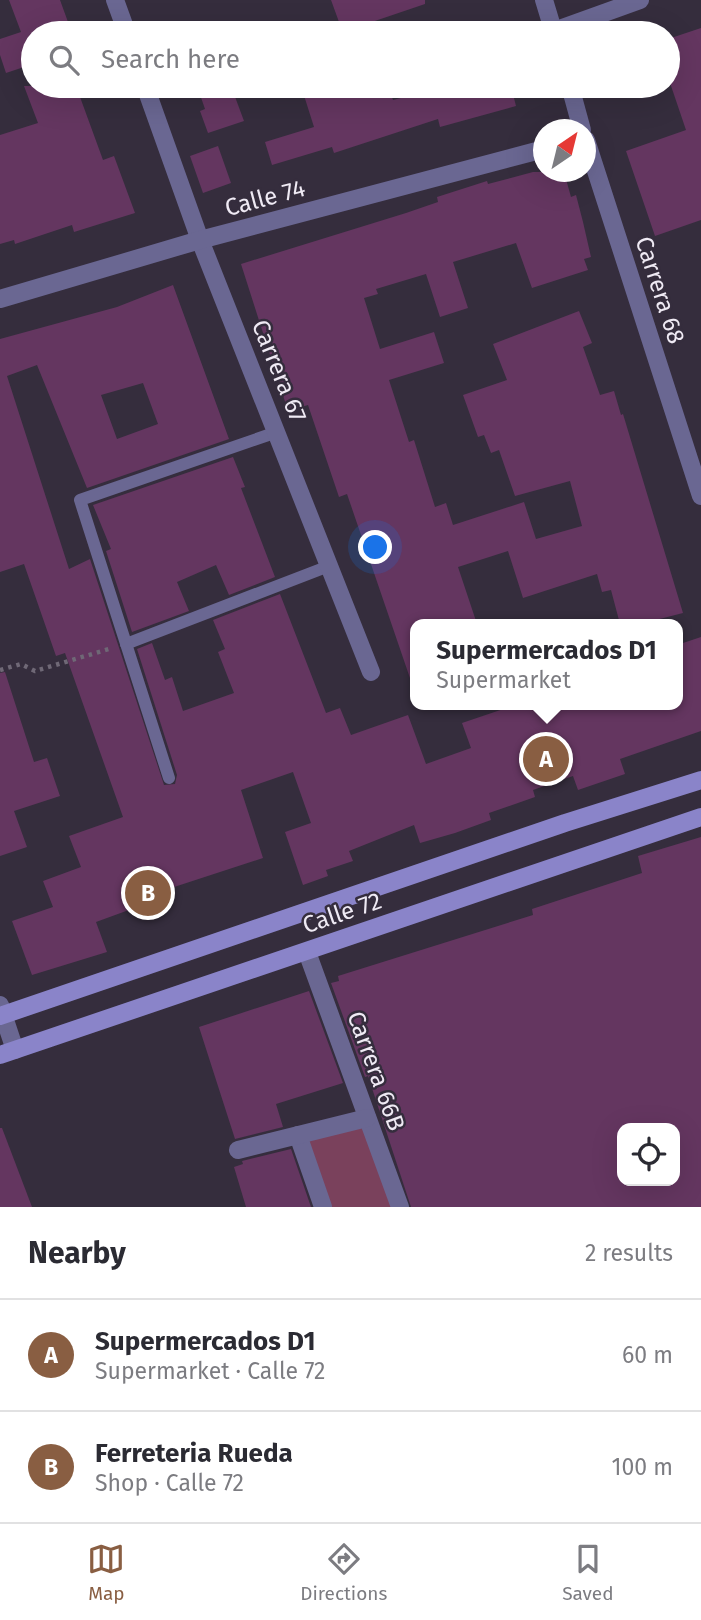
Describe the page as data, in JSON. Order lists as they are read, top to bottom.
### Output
{
  "streets": {
    "main road": ["Calle 72"],
    "street": [
      "Calle 74",
      "Carrera 68",
      "Carrera 67",
      "Carrera 66B"
    ]
  },
  "crossings": [
    ["Calle 74", "Carrera 67"],
    ["Calle 72", "Carrera 66B"]
  ],
  "north": "top right",
  "page": {
    "search": "Search here",
    "popup": ["Supermercados D1", "Supermarket"],
    "pins": ["A", "B"],
    "heading": ["Nearby", "2 results"],
    "list": [
      {
        "mark": "A",
        "name": "Supermercados D1",
        "note": "Supermarket · Calle 72",
        "value": "60 m"
      },
      {
        "mark": "B",
        "name": "Ferreteria Rueda",
        "note": "Shop · Calle 72",
        "value": "100 m"
      }
    ],
    "nav": ["Map", "Directions", "Saved"]
  }
}
